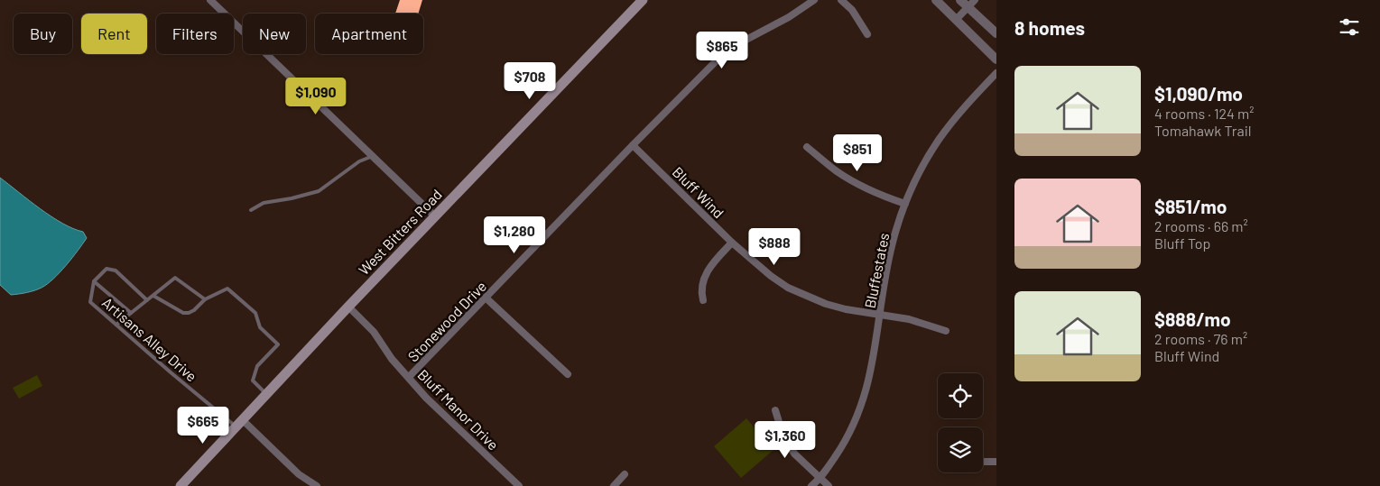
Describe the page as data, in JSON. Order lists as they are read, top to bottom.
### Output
{
  "streets": {
    "main road": ["West Bitters Road"],
    "street": [
      "Bluff Wind",
      "Bluffestates",
      "Stonewood Drive",
      "Bluff Manor Drive"
    ],
    "lane": ["Artisans Alley Drive"]
  },
  "crossings": [
    ["Bluff Wind", "Bluffestates"],
    ["Bluff Wind", "Stonewood Drive"],
    ["West Bitters Road", "Artisans Alley Drive"],
    ["West Bitters Road", "Bluff Manor Drive"],
    ["Stonewood Drive", "Bluff Manor Drive"]
  ],
  "page": {
    "heading": "8 homes",
    "chip": [
      "Buy",
      "Rent",
      "Filters",
      "New",
      "Apartment"
    ],
    "price": [
      "$865",
      "$708",
      "$1,090",
      "$851",
      "$1,280",
      "$888",
      "$665",
      "$1,360"
    ],
    "list": [
      {
        "name": "$1,090/mo",
        "note": "4 rooms · 124 m² · Tomahawk Trail"
      },
      {
        "name": "$851/mo",
        "note": "2 rooms · 66 m² · Bluff Top"
      },
      {
        "name": "$888/mo",
        "note": "2 rooms · 76 m² · Bluff Wind"
      }
    ]
  }
}
